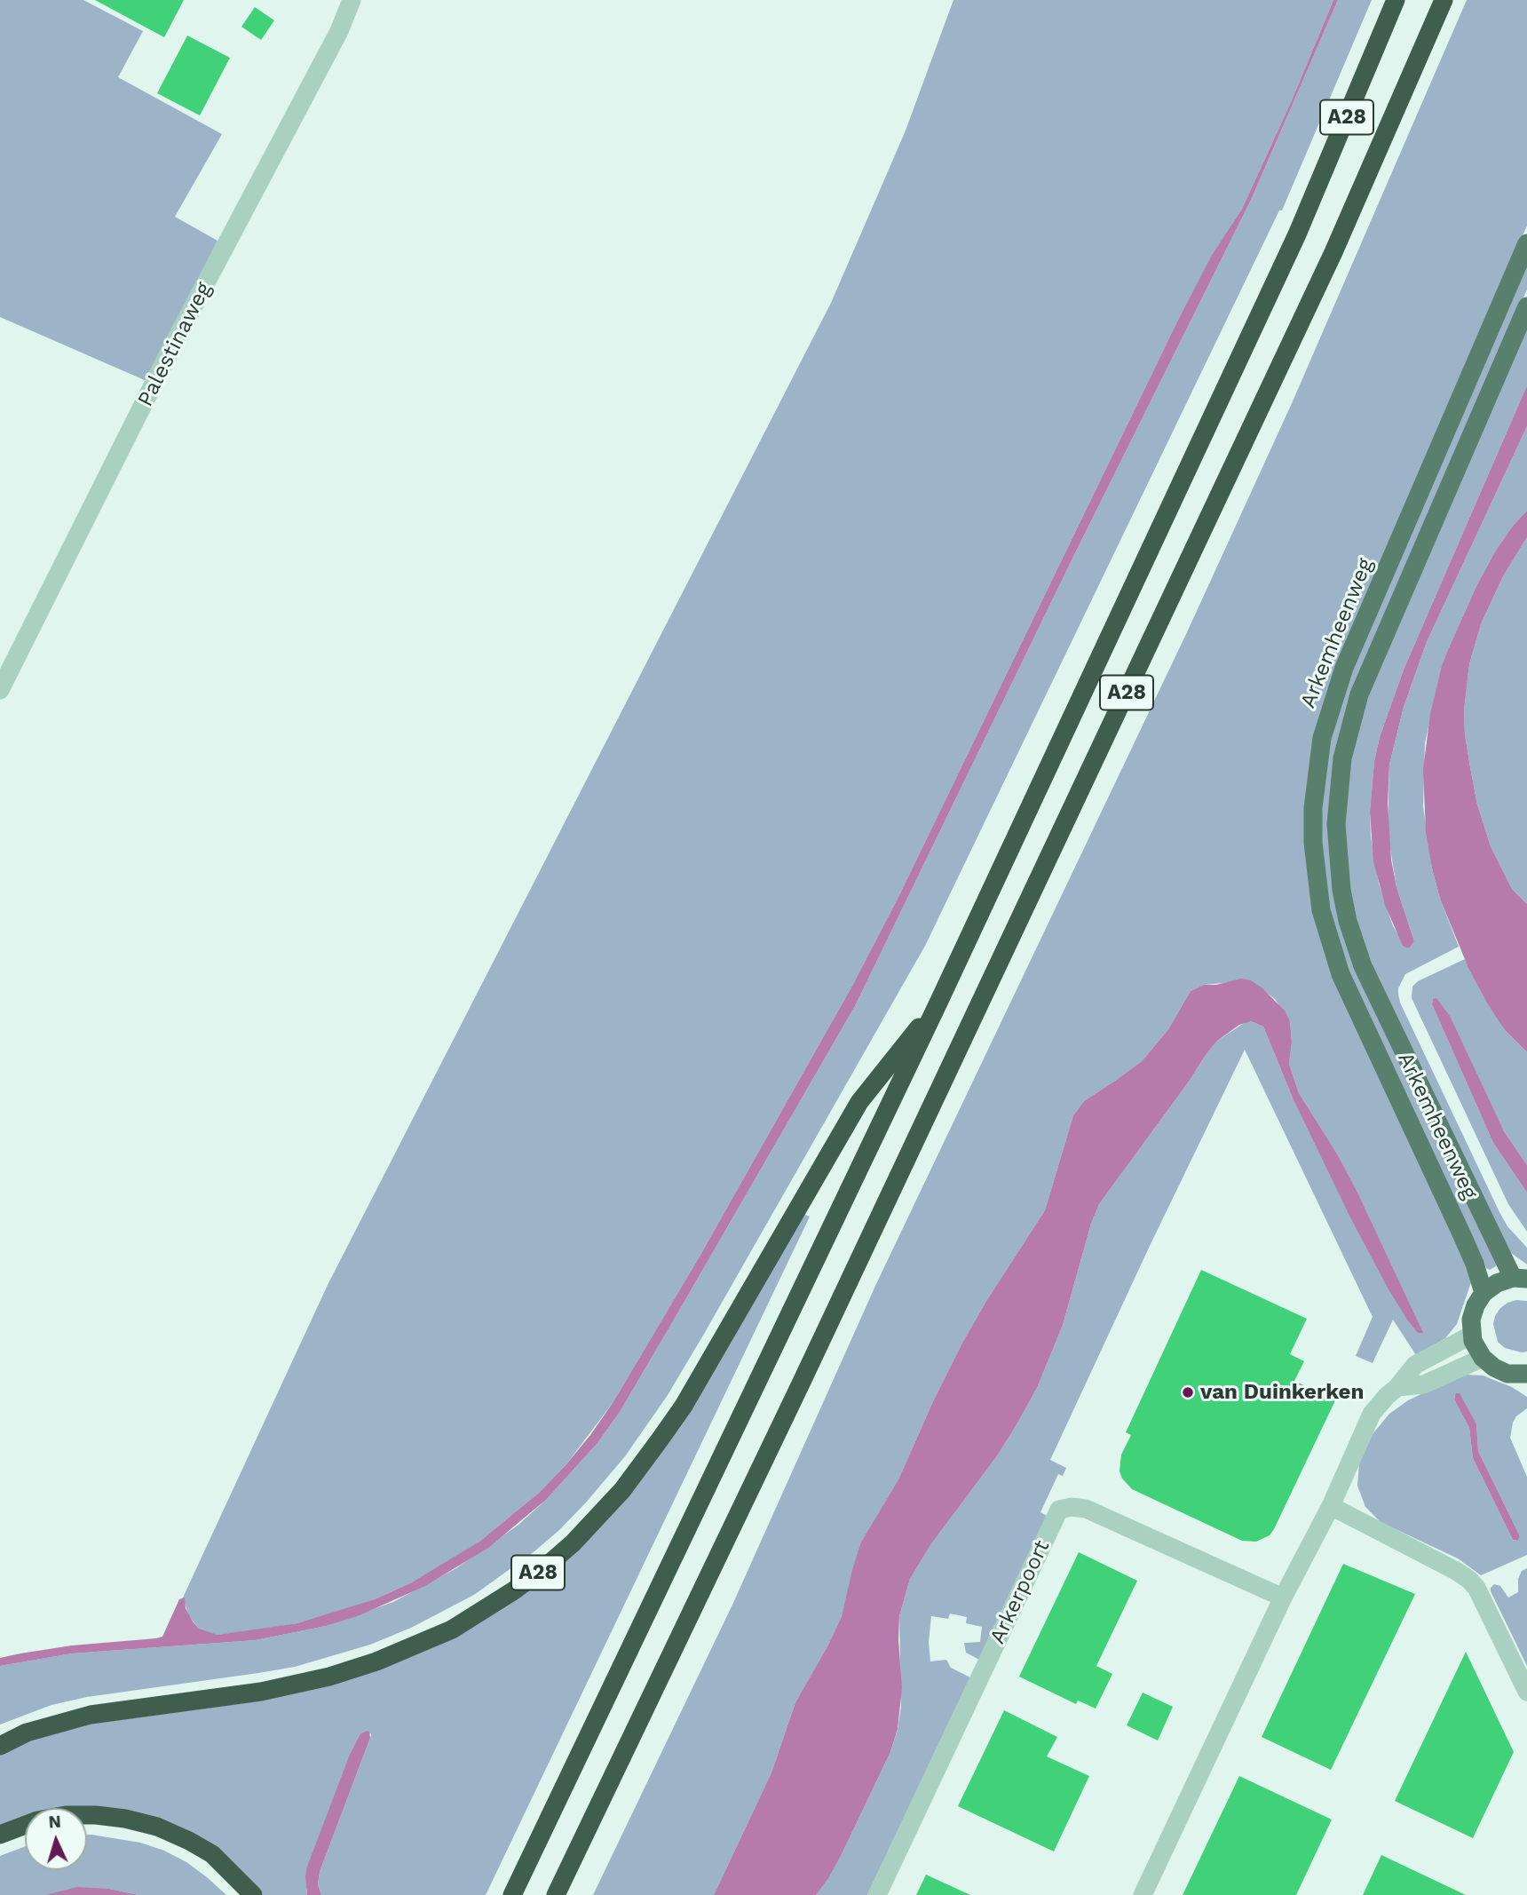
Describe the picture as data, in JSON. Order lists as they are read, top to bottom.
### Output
{
  "streets": {
    "highway": ["A28"],
    "main road": ["Arkemheenweg"],
    "street": ["Palestinaweg", "Arkerpoort"]
  },
  "places": ["van Duinkerken"],
  "north": "top"
}
